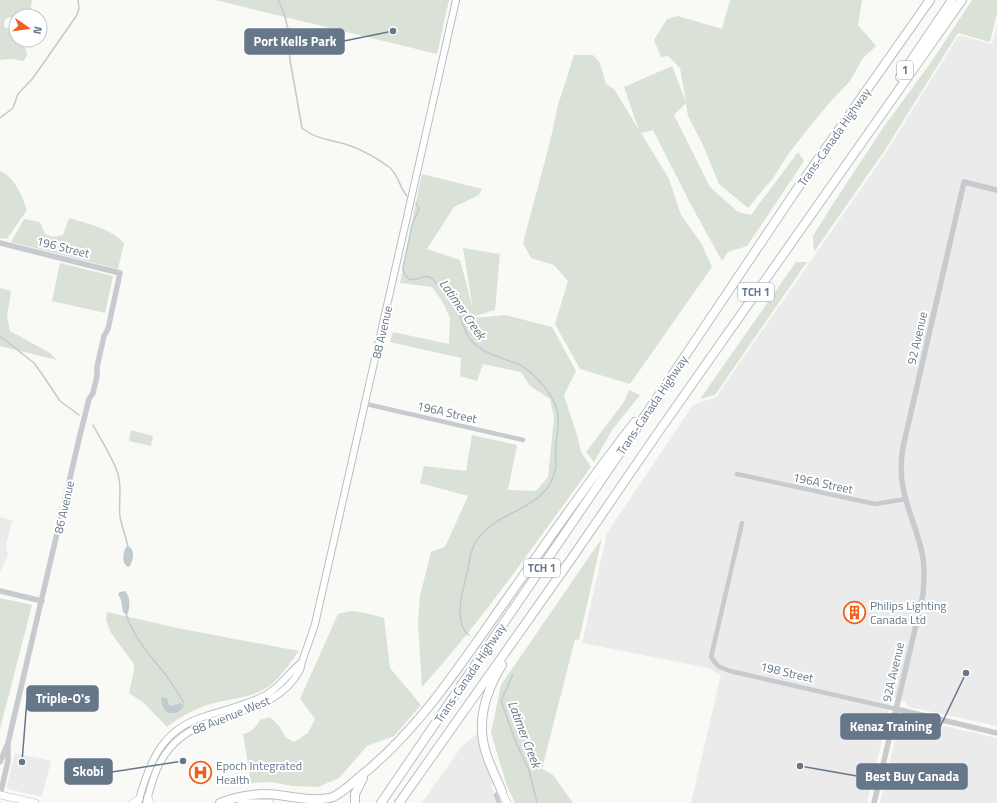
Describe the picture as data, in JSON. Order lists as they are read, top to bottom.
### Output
{
  "streets": {
    "highway": ["1", "Trans-Canada Highway", "TCH 1"],
    "main road": ["88 Avenue", "88 Avenue West"],
    "street": [
      "196 Street",
      "92 Avenue",
      "196A Street",
      "86 Avenue",
      "198 Street",
      "92A Avenue"
    ]
  },
  "crossings": [
    ["196 Street", "86 Avenue"],
    ["88 Avenue", "196A Street"],
    ["88 Avenue", "88 Avenue West"],
    ["92 Avenue", "196A Street"],
    ["92 Avenue", "92A Avenue"],
    ["196A Street", "92A Avenue"],
    ["198 Street", "92A Avenue"]
  ],
  "water": ["Latimer Creek"],
  "places": {
    "other": [
      "Port Kells Park",
      "Kenaz Training",
      "Skobi",
      "Triple-O's",
      "Best Buy Canada"
    ],
    "building": ["Philips Lighting Canada Ltd"],
    "hospital": ["Epoch Integrated Health"]
  },
  "north": "right"
}
